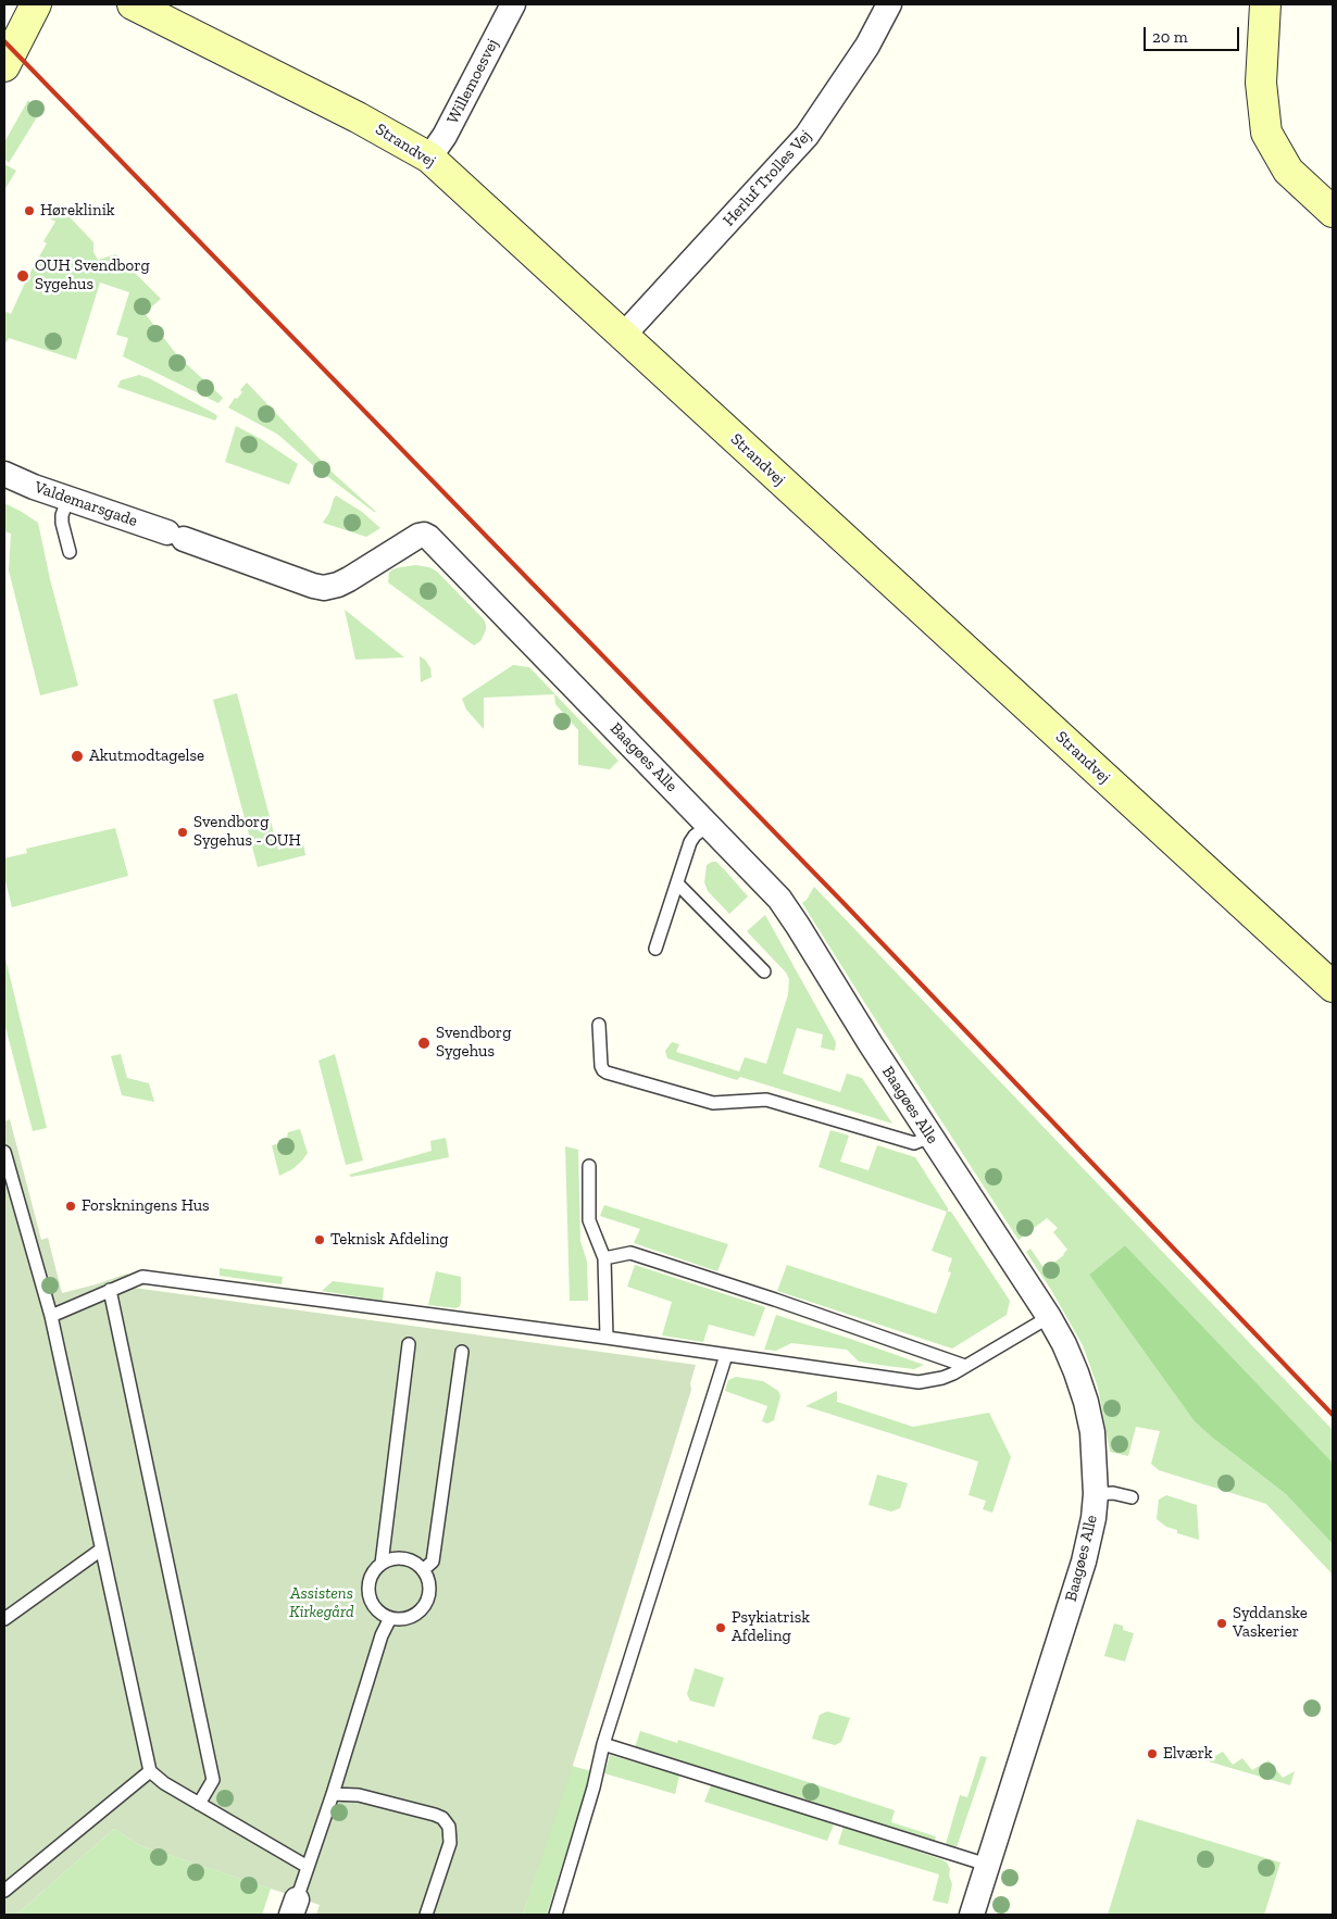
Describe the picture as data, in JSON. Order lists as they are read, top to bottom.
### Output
{
  "streets": {
    "street": [
      "Willemoesvej",
      "Strandvej",
      "Herluf Trolles Vej",
      "Valdemarsgade",
      "Baagøes Alle"
    ]
  },
  "crossings": [
    ["Willemoesvej", "Strandvej"],
    ["Strandvej", "Herluf Trolles Vej"],
    ["Valdemarsgade", "Baagøes Alle"]
  ],
  "parks": ["Assistens Kirkegård"],
  "places": [
    "Høreklinik",
    "OUH Svendborg Sygehus",
    "Akutmodtagelse",
    "Svendborg Sygehus - OUH",
    "Svendborg Sygehus",
    "Forskningens Hus",
    "Teknisk Afdeling",
    "Syddanske Vaskerier",
    "Psykiatrisk Afdeling",
    "Elværk"
  ],
  "scale_bar": "20 m"
}
